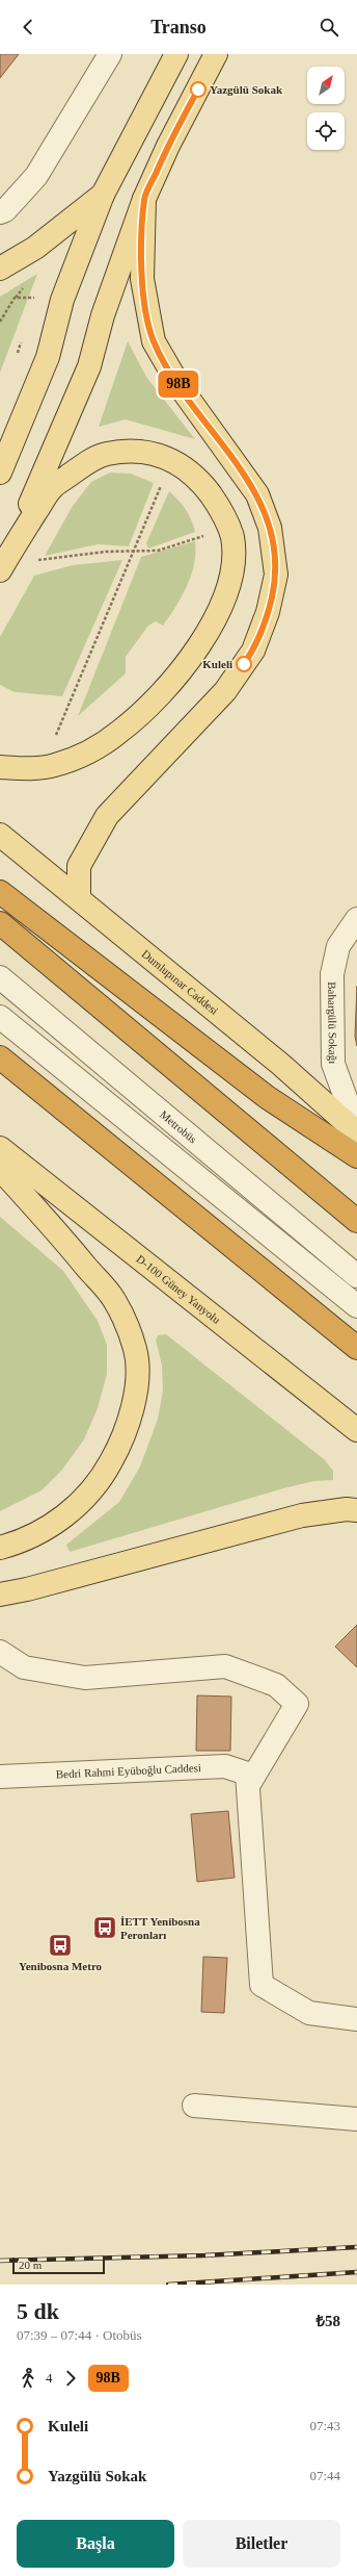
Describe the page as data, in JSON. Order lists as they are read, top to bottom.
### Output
{
  "streets": {
    "main road": ["Dumlupınar Caddesi", "D-100 Güney Yanyolu"],
    "street": ["Bahargülü Sokağı", "Metrobüs", "Bedri Rahmi Eyüboğlu Caddesi"]
  },
  "places": {
    "other": ["Yazgülü Sokak", "Kuleli"],
    "bus stop": ["İETT Yenibosna Peronları", "Yenibosna Metro"]
  },
  "lines": ["bus line 98B"],
  "scale_bar": "20 m",
  "north": "top right",
  "page": {
    "header": "Transo",
    "on_map": "98B",
    "scale": "20 m",
    "heading": ["5 dk", "07:39 – 07:44 · Otobüs", "₺58"],
    "legs": ["4", "98B"],
    "list": [
      {
        "name": "Kuleli",
        "value": "07:43"
      },
      {
        "name": "Yazgülü Sokak",
        "value": "07:44"
      }
    ],
    "buttons": ["Başla", "Biletler"]
  }
}
